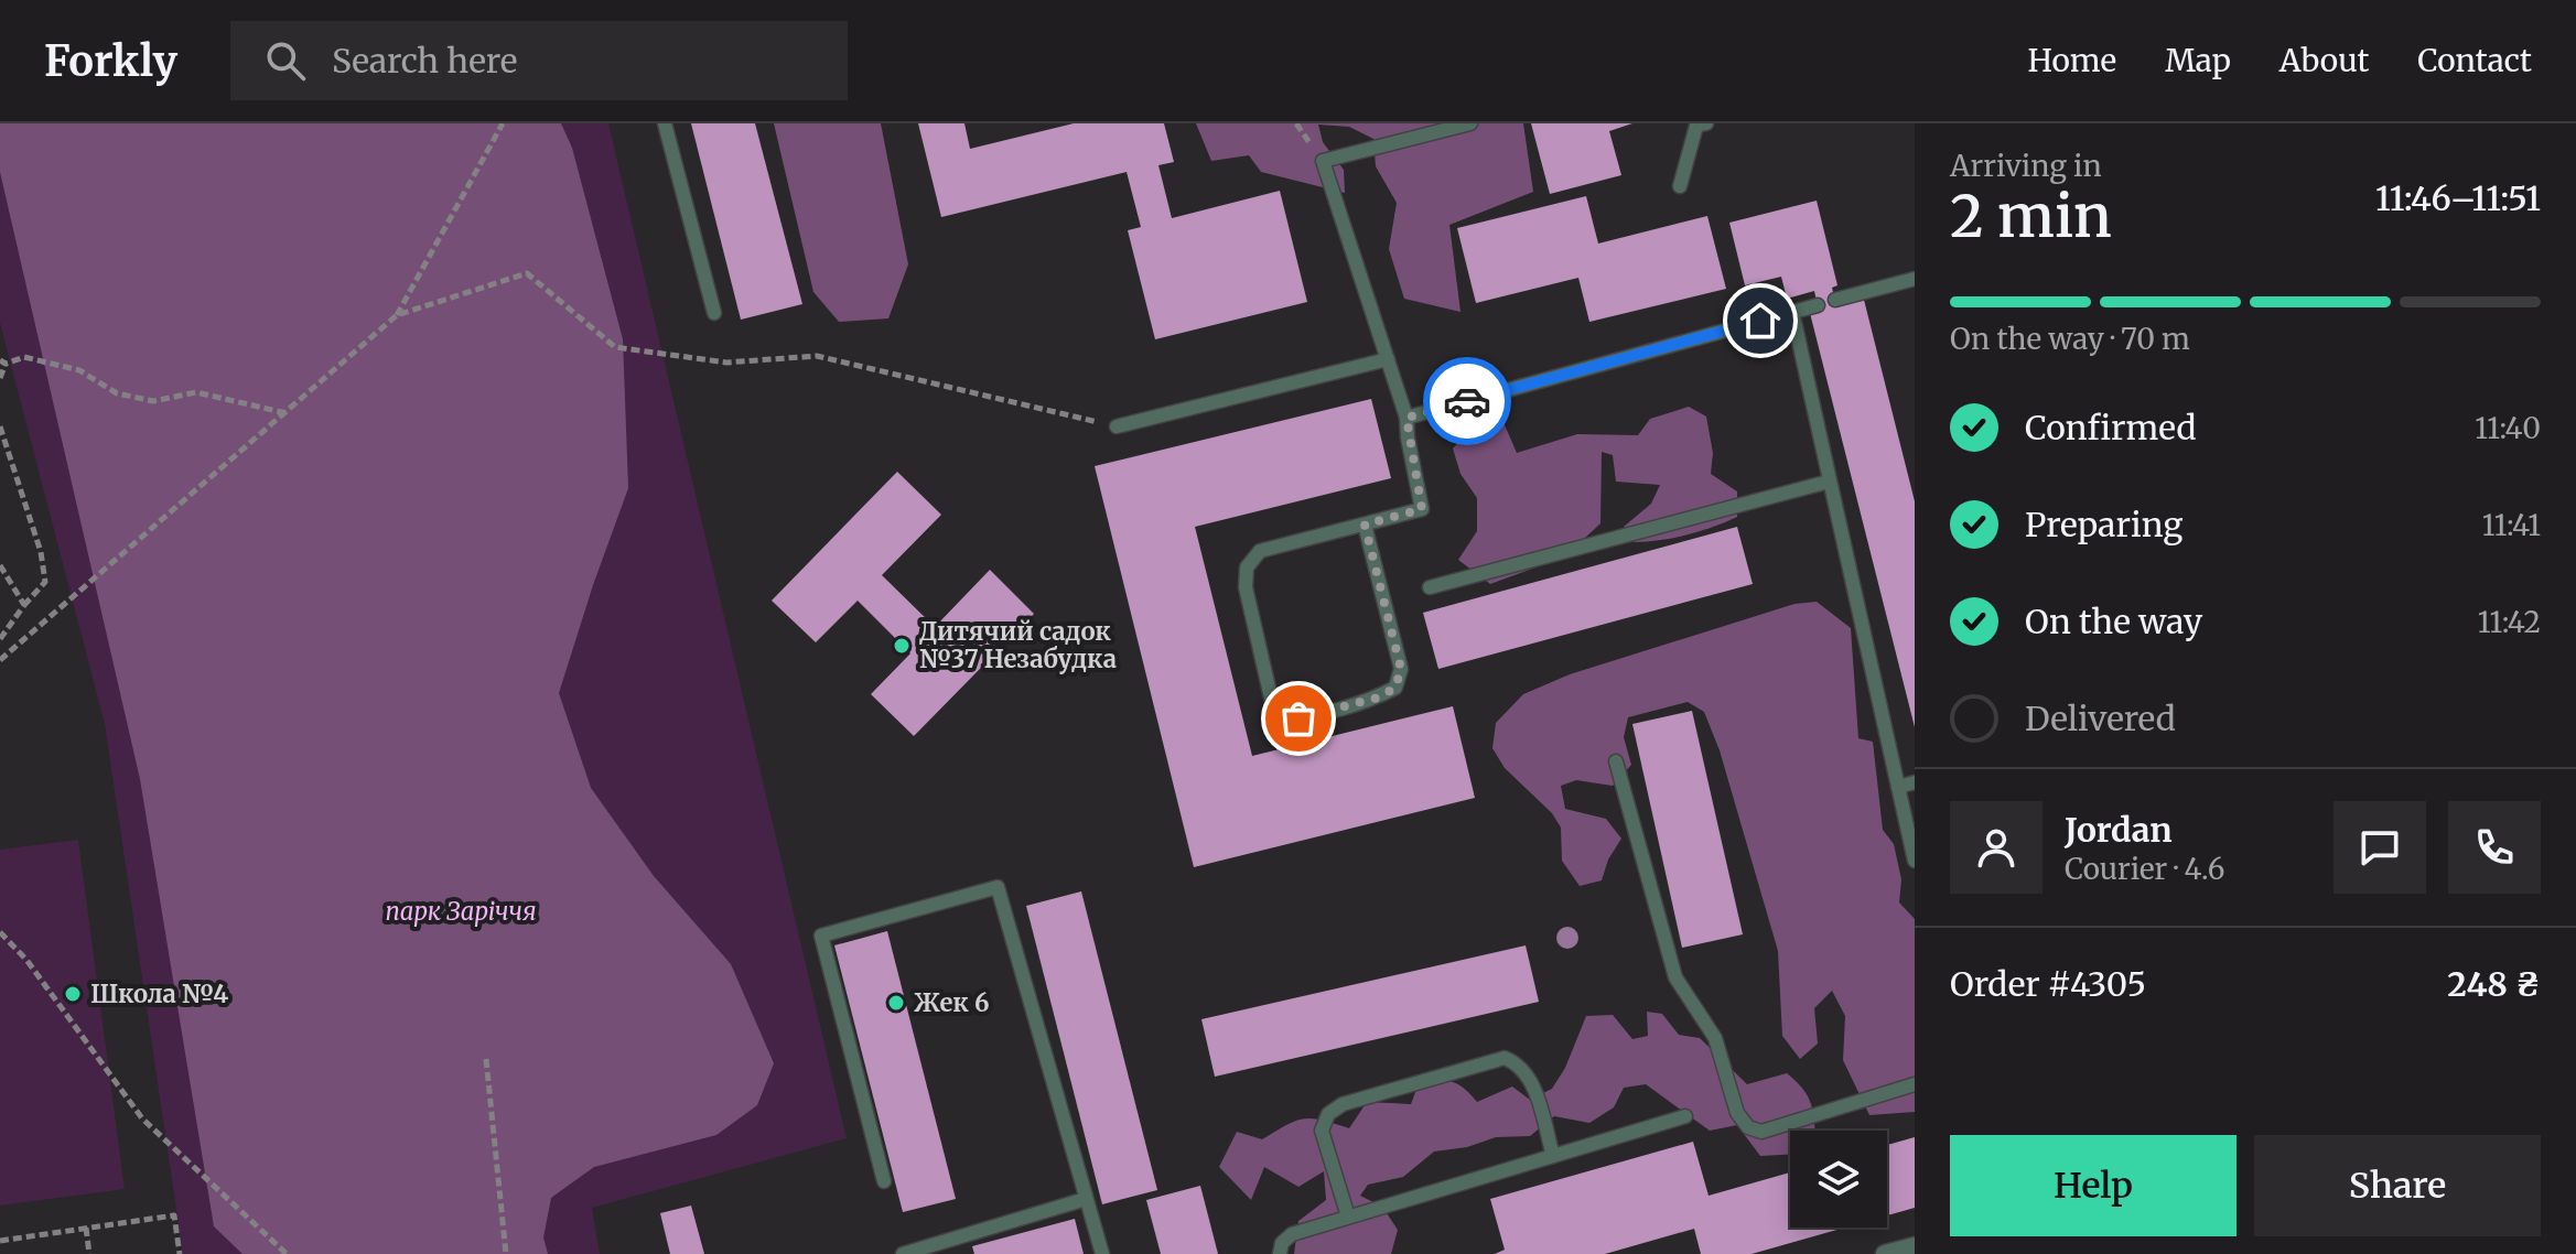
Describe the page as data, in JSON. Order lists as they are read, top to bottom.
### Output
{
  "parks": ["парк Заріччя"],
  "places": ["Дитячий садок №37 Незабудка", "Школа №4", "Жек 6"],
  "page": {
    "header": "Forkly",
    "search": "Search here",
    "nav": [
      "Home",
      "Map",
      "About",
      "Contact"
    ],
    "heading": ["2 min", "Arriving in", "11:46–11:51"],
    "panel": [
      "Jordan",
      "Courier · 4.6",
      "Order #4305",
      "248 ₴"
    ],
    "bar": "On the way · 70 m",
    "list": [
      ["Confirmed", "11:40"],
      ["Preparing", "11:41"],
      ["On the way", "11:42"],
      "Delivered"
    ],
    "buttons": ["Help", "Share"]
  }
}
